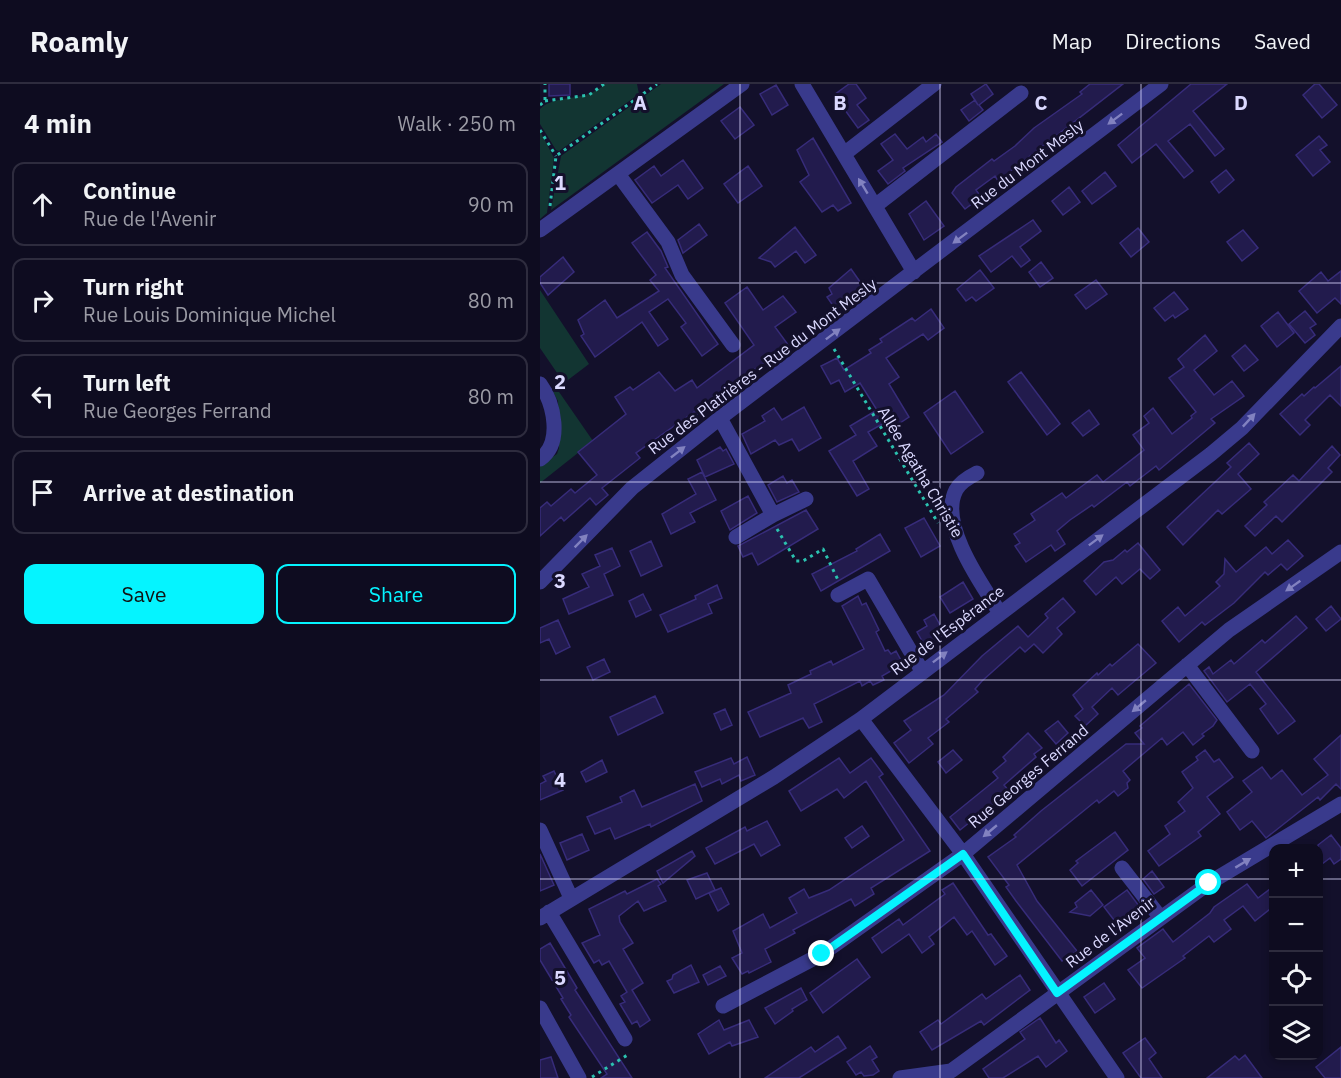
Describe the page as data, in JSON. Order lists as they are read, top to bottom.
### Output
{
  "streets": {
    "street": [
      "Rue du Mont Mesly",
      "Rue des Platrières - Rue du Mont Mesly",
      "Rue de l'Espérance",
      "Rue Georges Ferrand",
      "Rue de l'Avenir"
    ],
    "path": ["Allée Agatha Christie"]
  },
  "crossings": [
    ["Rue du Mont Mesly", "Rue des Platrières - Rue du Mont Mesly"]
  ],
  "one_way": [
    "Rue des Platrières - Rue du Mont Mesly",
    "Rue de l'Espérance",
    "Rue Georges Ferrand",
    "Rue de l'Avenir"
  ],
  "page": {
    "header": "Roamly",
    "nav": ["Map", "Directions", "Saved"],
    "heading": ["4 min", "Walk · 250 m"],
    "list": [
      ["Continue", "Rue de l'Avenir", "90 m"],
      ["Turn right", "Rue Louis Dominique Michel", "80 m"],
      ["Turn left", "Rue Georges Ferrand", "80 m"],
      "Arrive at destination"
    ],
    "buttons": ["Save", "Share"],
    "map_buttons": ["+", "−"]
  },
  "grid": {
    "columns": [
      "A",
      "B",
      "C",
      "D"
    ],
    "rows": [
      "1",
      "2",
      "3",
      "4",
      "5"
    ]
  }
}
